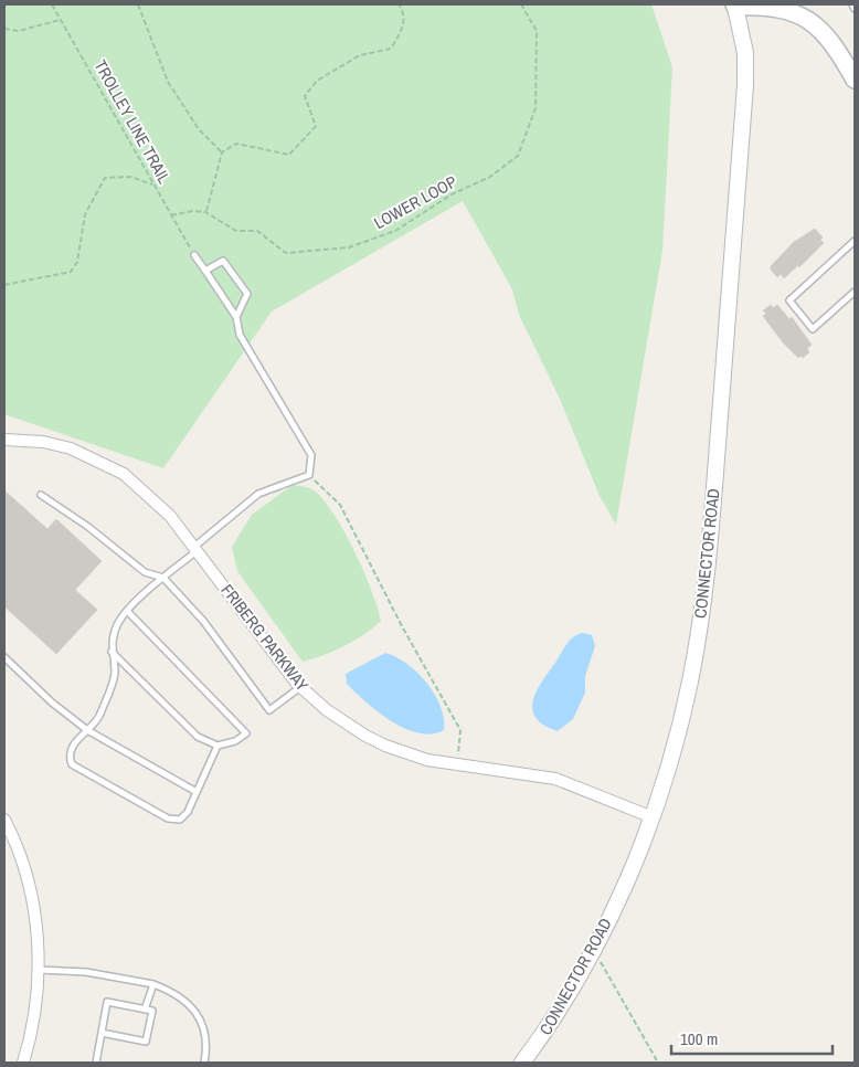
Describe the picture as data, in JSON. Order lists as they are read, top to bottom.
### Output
{
  "streets": {
    "street": ["CONNECTOR ROAD", "FRIBERG PARKWAY"],
    "path": ["TROLLEY LINE TRAIL", "LOWER LOOP"]
  },
  "crossings": [
    ["CONNECTOR ROAD", "FRIBERG PARKWAY"]
  ],
  "scale_bar": "100 m"
}
